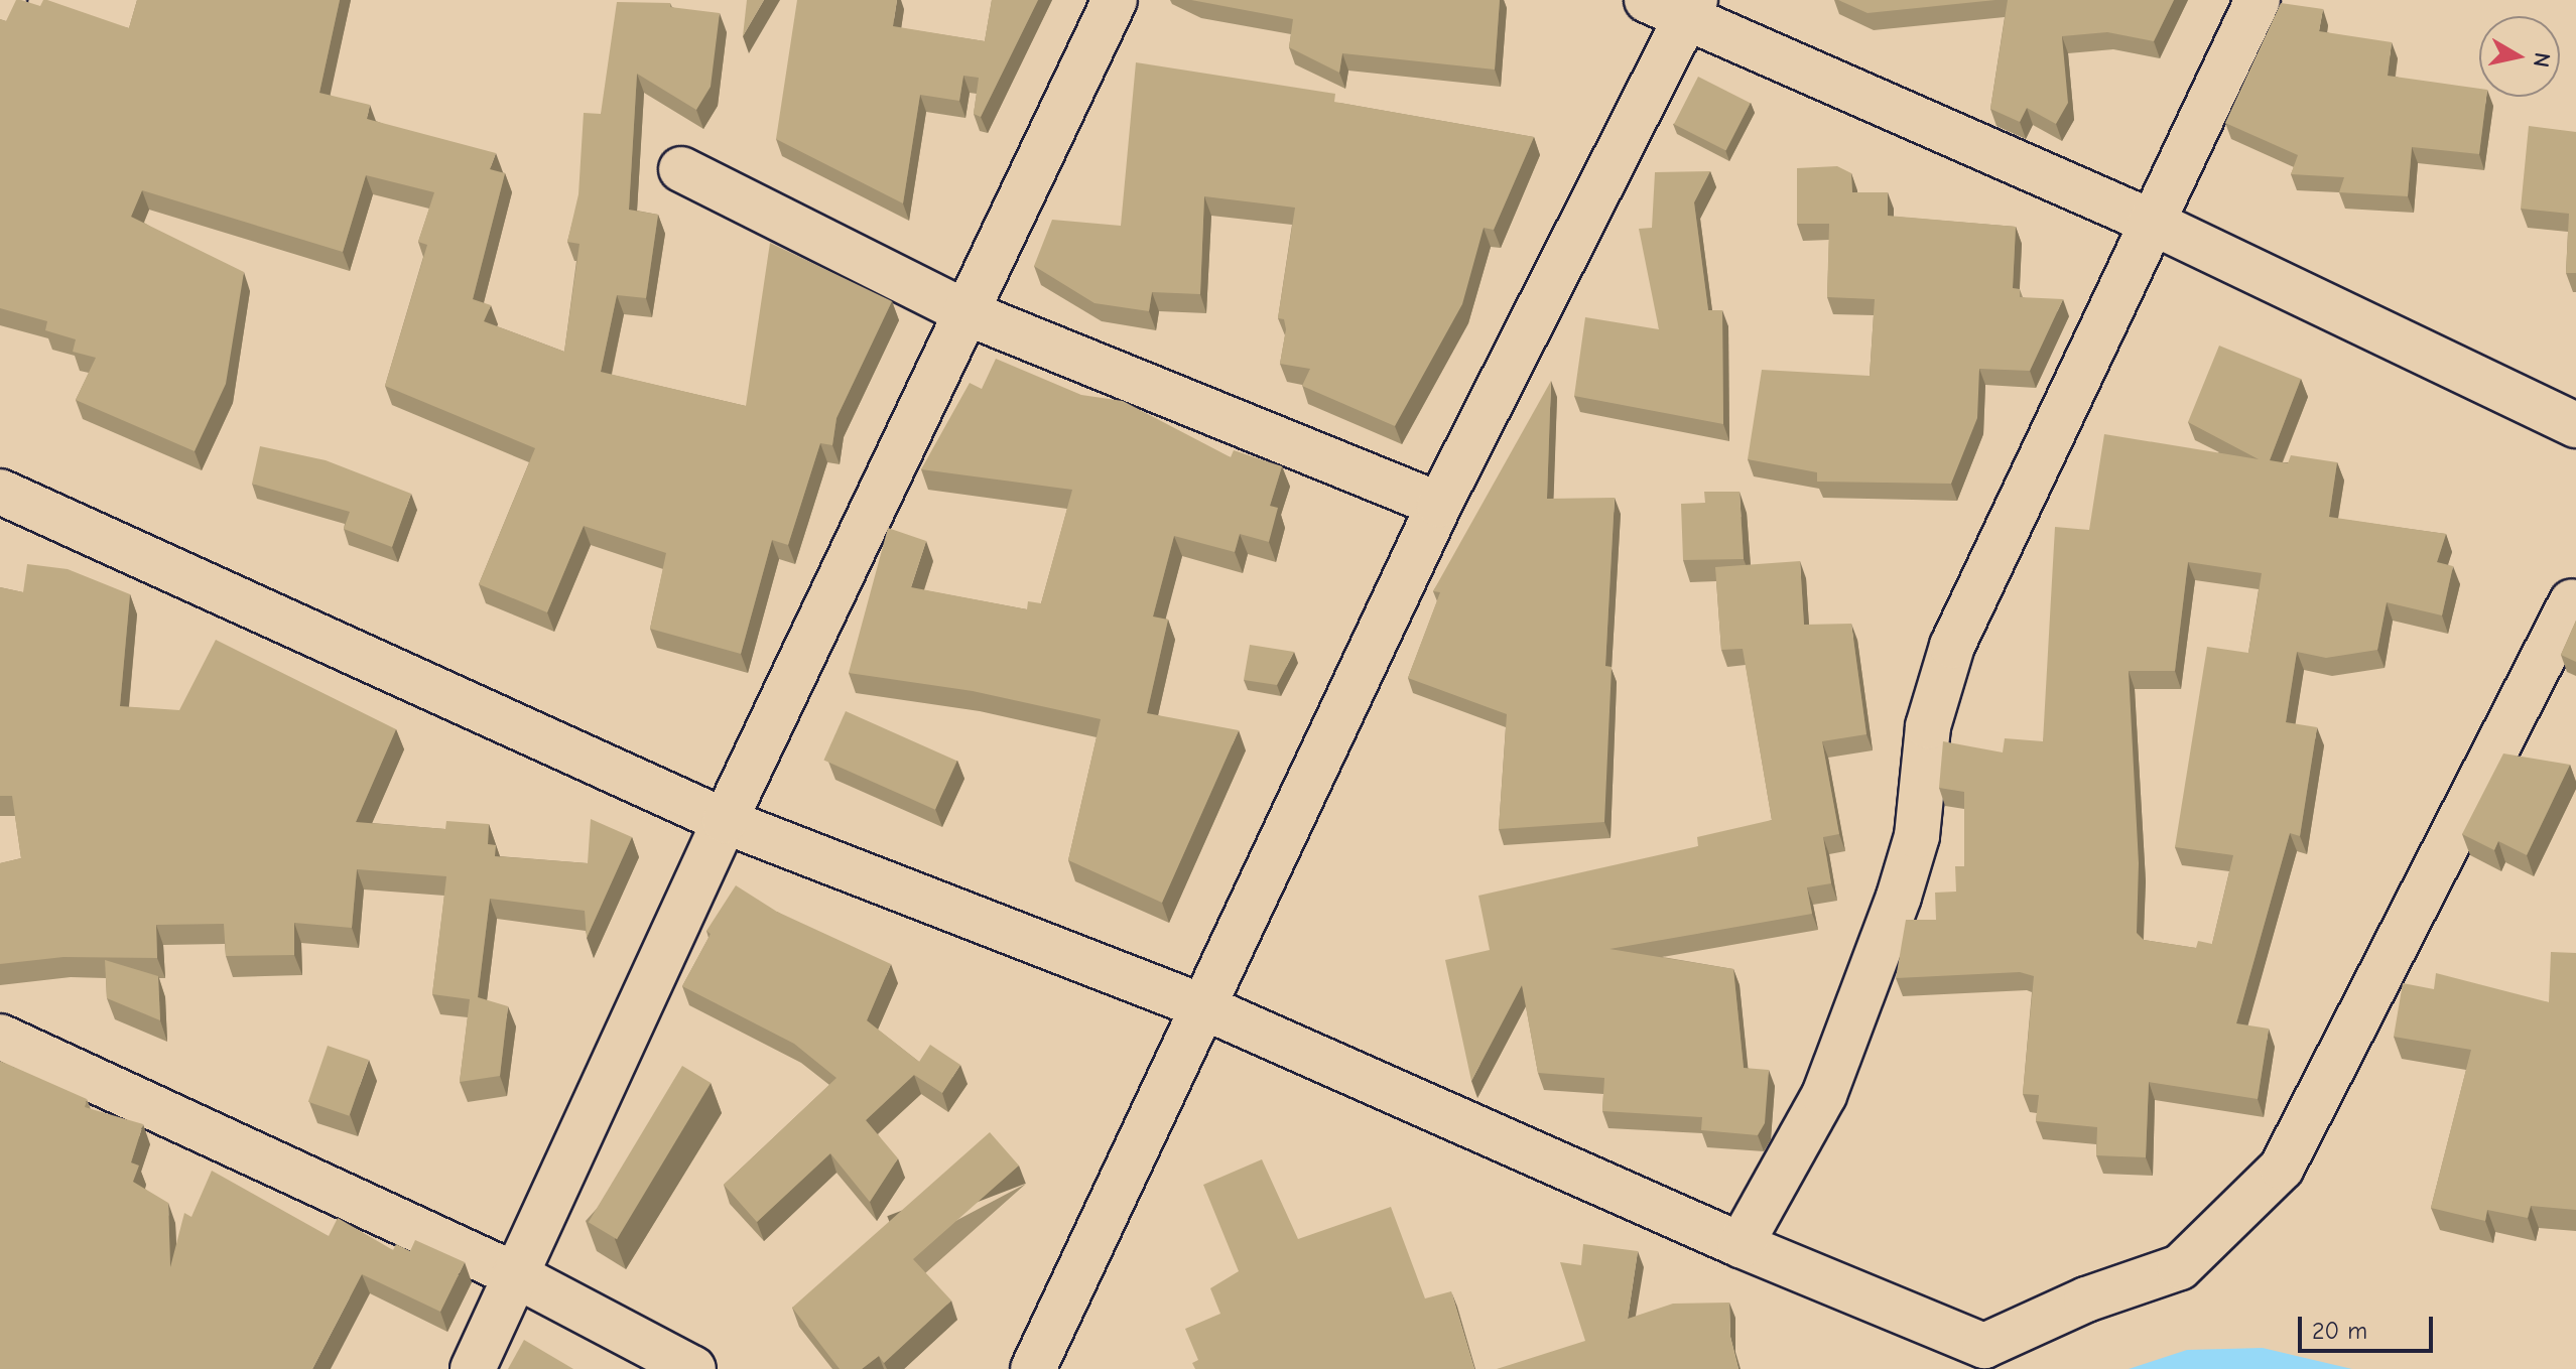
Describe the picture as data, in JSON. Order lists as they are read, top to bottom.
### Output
{
  "scale_bar": "20 m",
  "north": "right"
}
